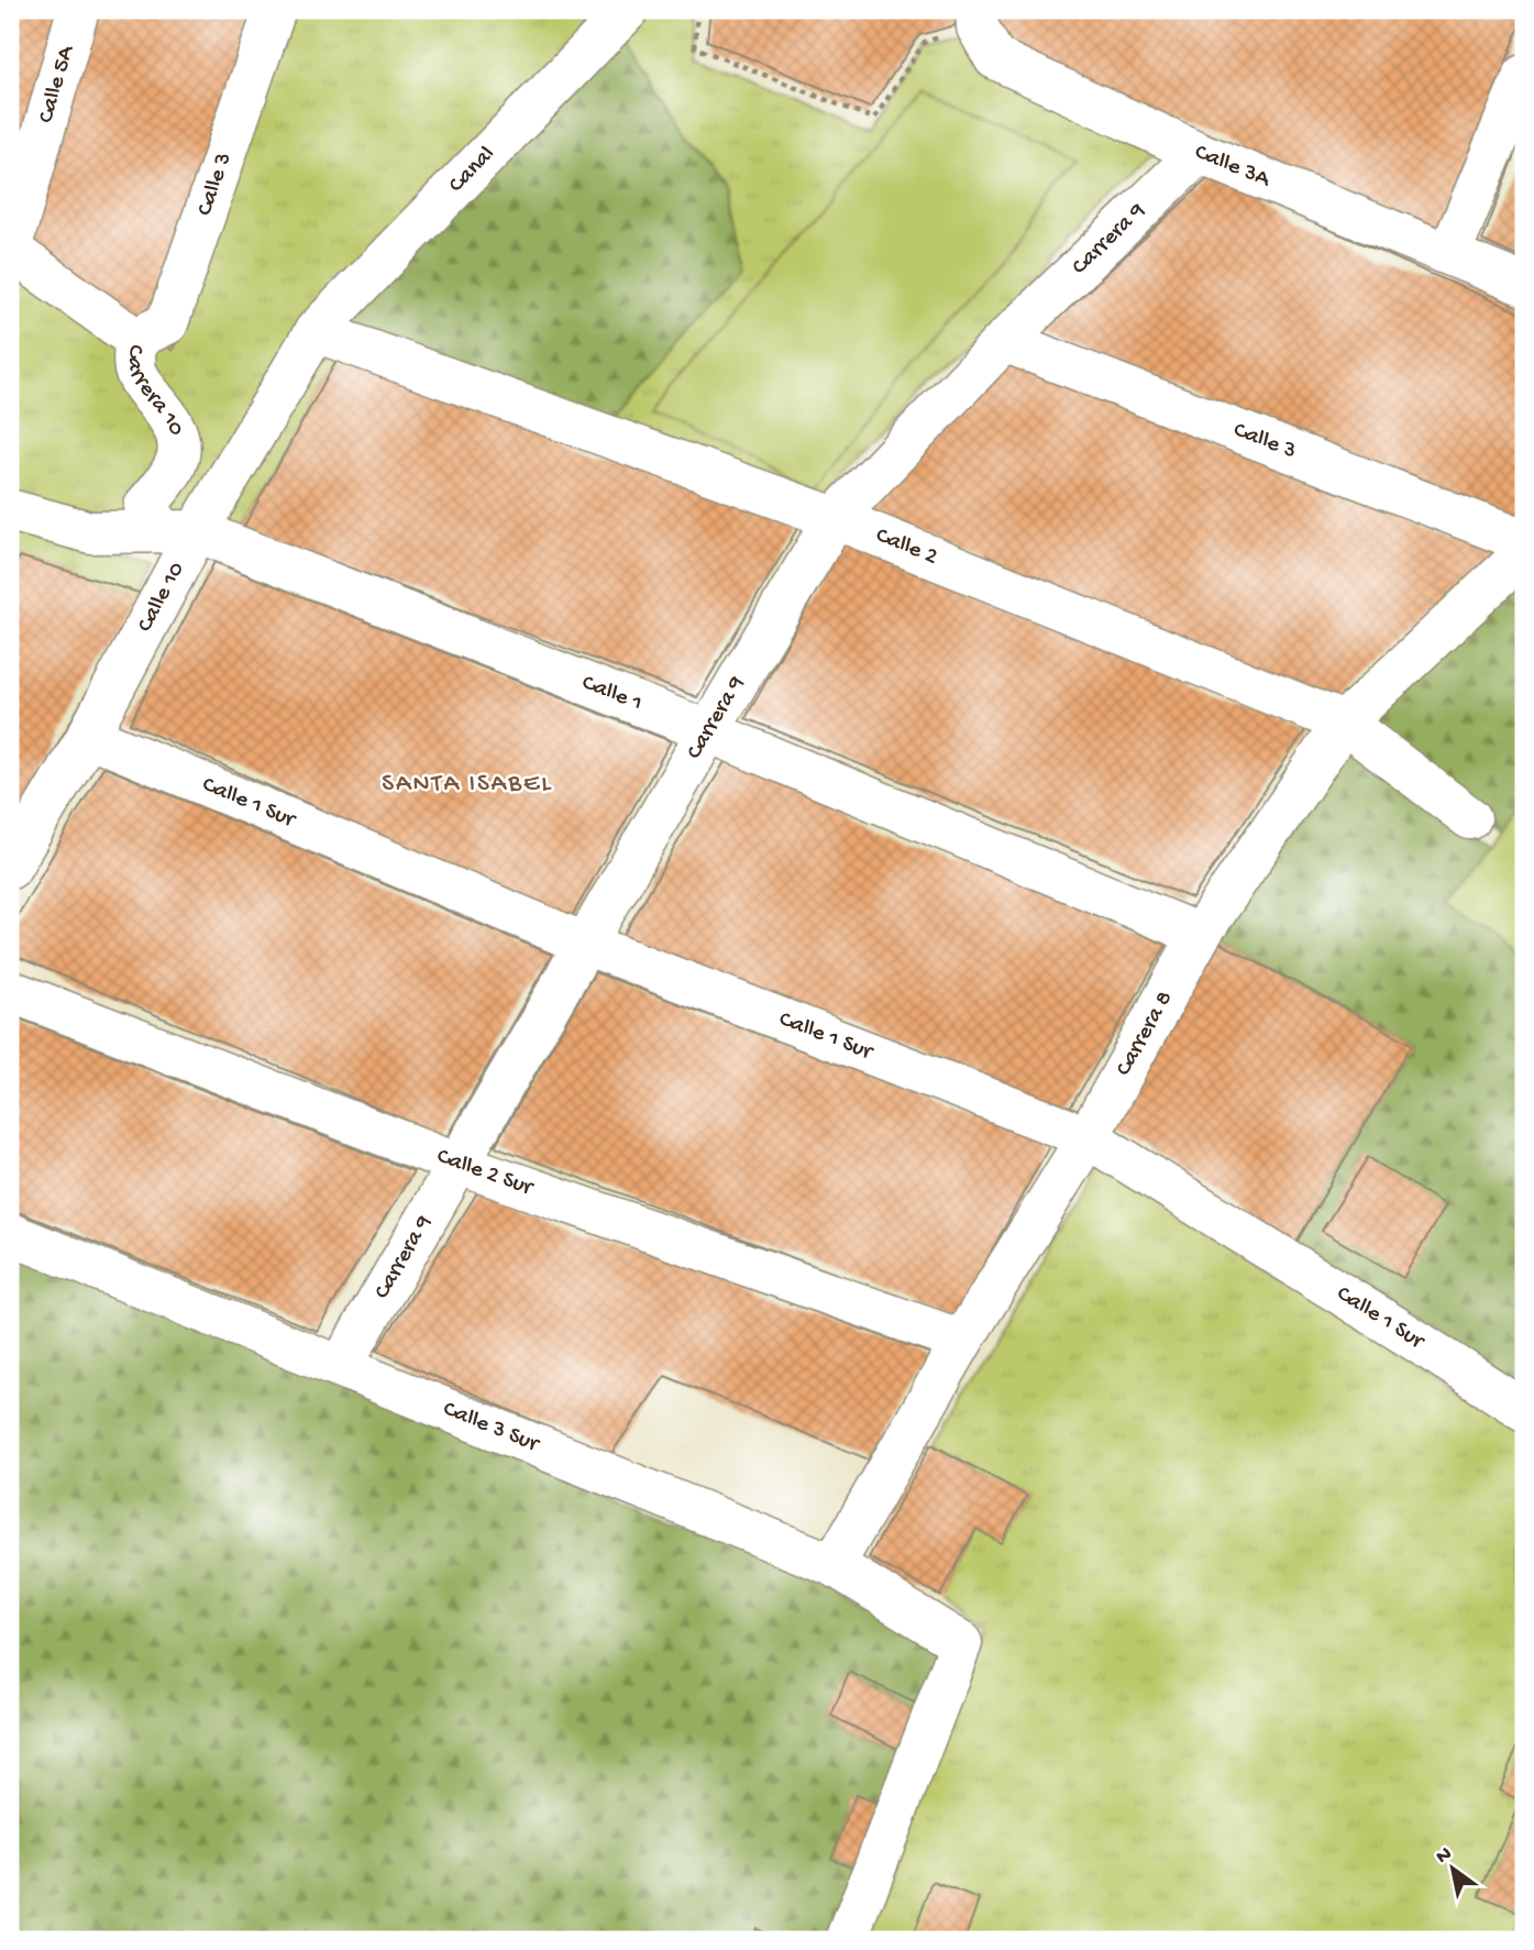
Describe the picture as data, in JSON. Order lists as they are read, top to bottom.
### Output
{
  "streets": {
    "street": [
      "Calle 5A",
      "Calle 3A",
      "Canal",
      "Calle 3",
      "Carrera 9",
      "Carrera 10",
      "Calle 2",
      "Calle 10",
      "Calle 1",
      "Calle 1 Sur",
      "Carrera 8",
      "Calle 2 Sur",
      "Calle 3 Sur"
    ]
  },
  "crossings": [
    ["Calle 5A", "Carrera 10"],
    ["Calle 3A", "Carrera 9"],
    ["Canal", "Calle 2"],
    ["Canal", "Calle 10"],
    ["Calle 3", "Carrera 9"],
    ["Calle 3", "Carrera 10"],
    ["Carrera 9", "Calle 2"],
    ["Carrera 9", "Calle 1"],
    ["Carrera 9", "Calle 1 Sur"],
    ["Carrera 9", "Calle 2 Sur"],
    ["Carrera 9", "Calle 3 Sur"],
    ["Carrera 10", "Calle 10"],
    ["Carrera 10", "Calle 1"],
    ["Calle 2", "Calle 10"],
    ["Calle 2", "Carrera 8"],
    ["Calle 10", "Calle 1"],
    ["Calle 10", "Calle 1 Sur"],
    ["Calle 1", "Carrera 8"],
    ["Calle 1 Sur", "Carrera 8"],
    ["Carrera 8", "Calle 2 Sur"],
    ["Carrera 8", "Calle 3 Sur"]
  ],
  "districts": ["SANTA ISABEL"],
  "north": "top left"
}
